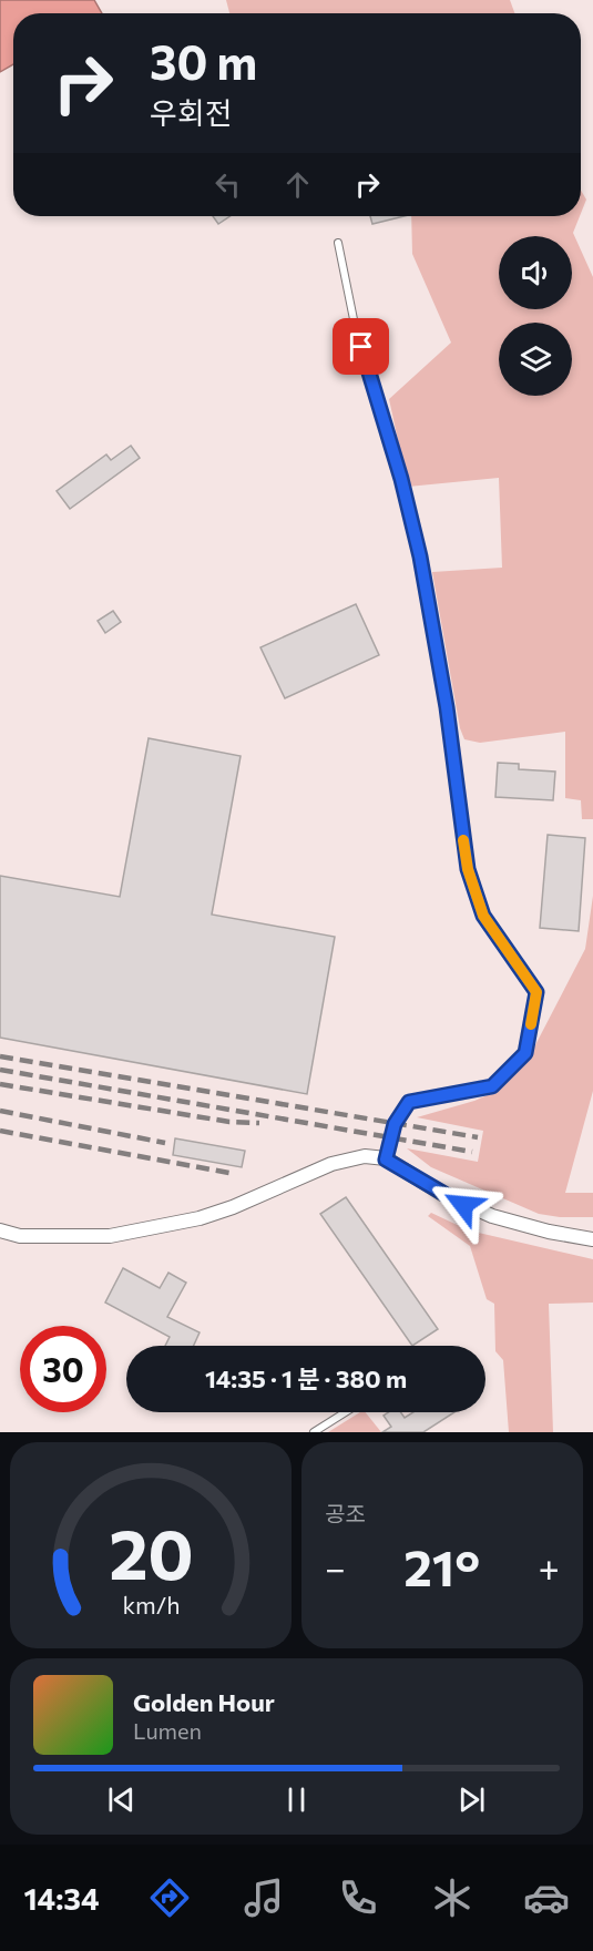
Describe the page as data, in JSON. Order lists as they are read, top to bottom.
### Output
{
  "page": {
    "turn": ["30 m", "우회전"],
    "limit": "30",
    "trip": "14:35 · 1 분 · 380 m",
    "tile": "공조",
    "heat": ["−", "21°", "+"],
    "song": ["Golden Hour", "Lumen"],
    "tabs": "14:34",
    "gauge": ["20", "km/h"]
  }
}
